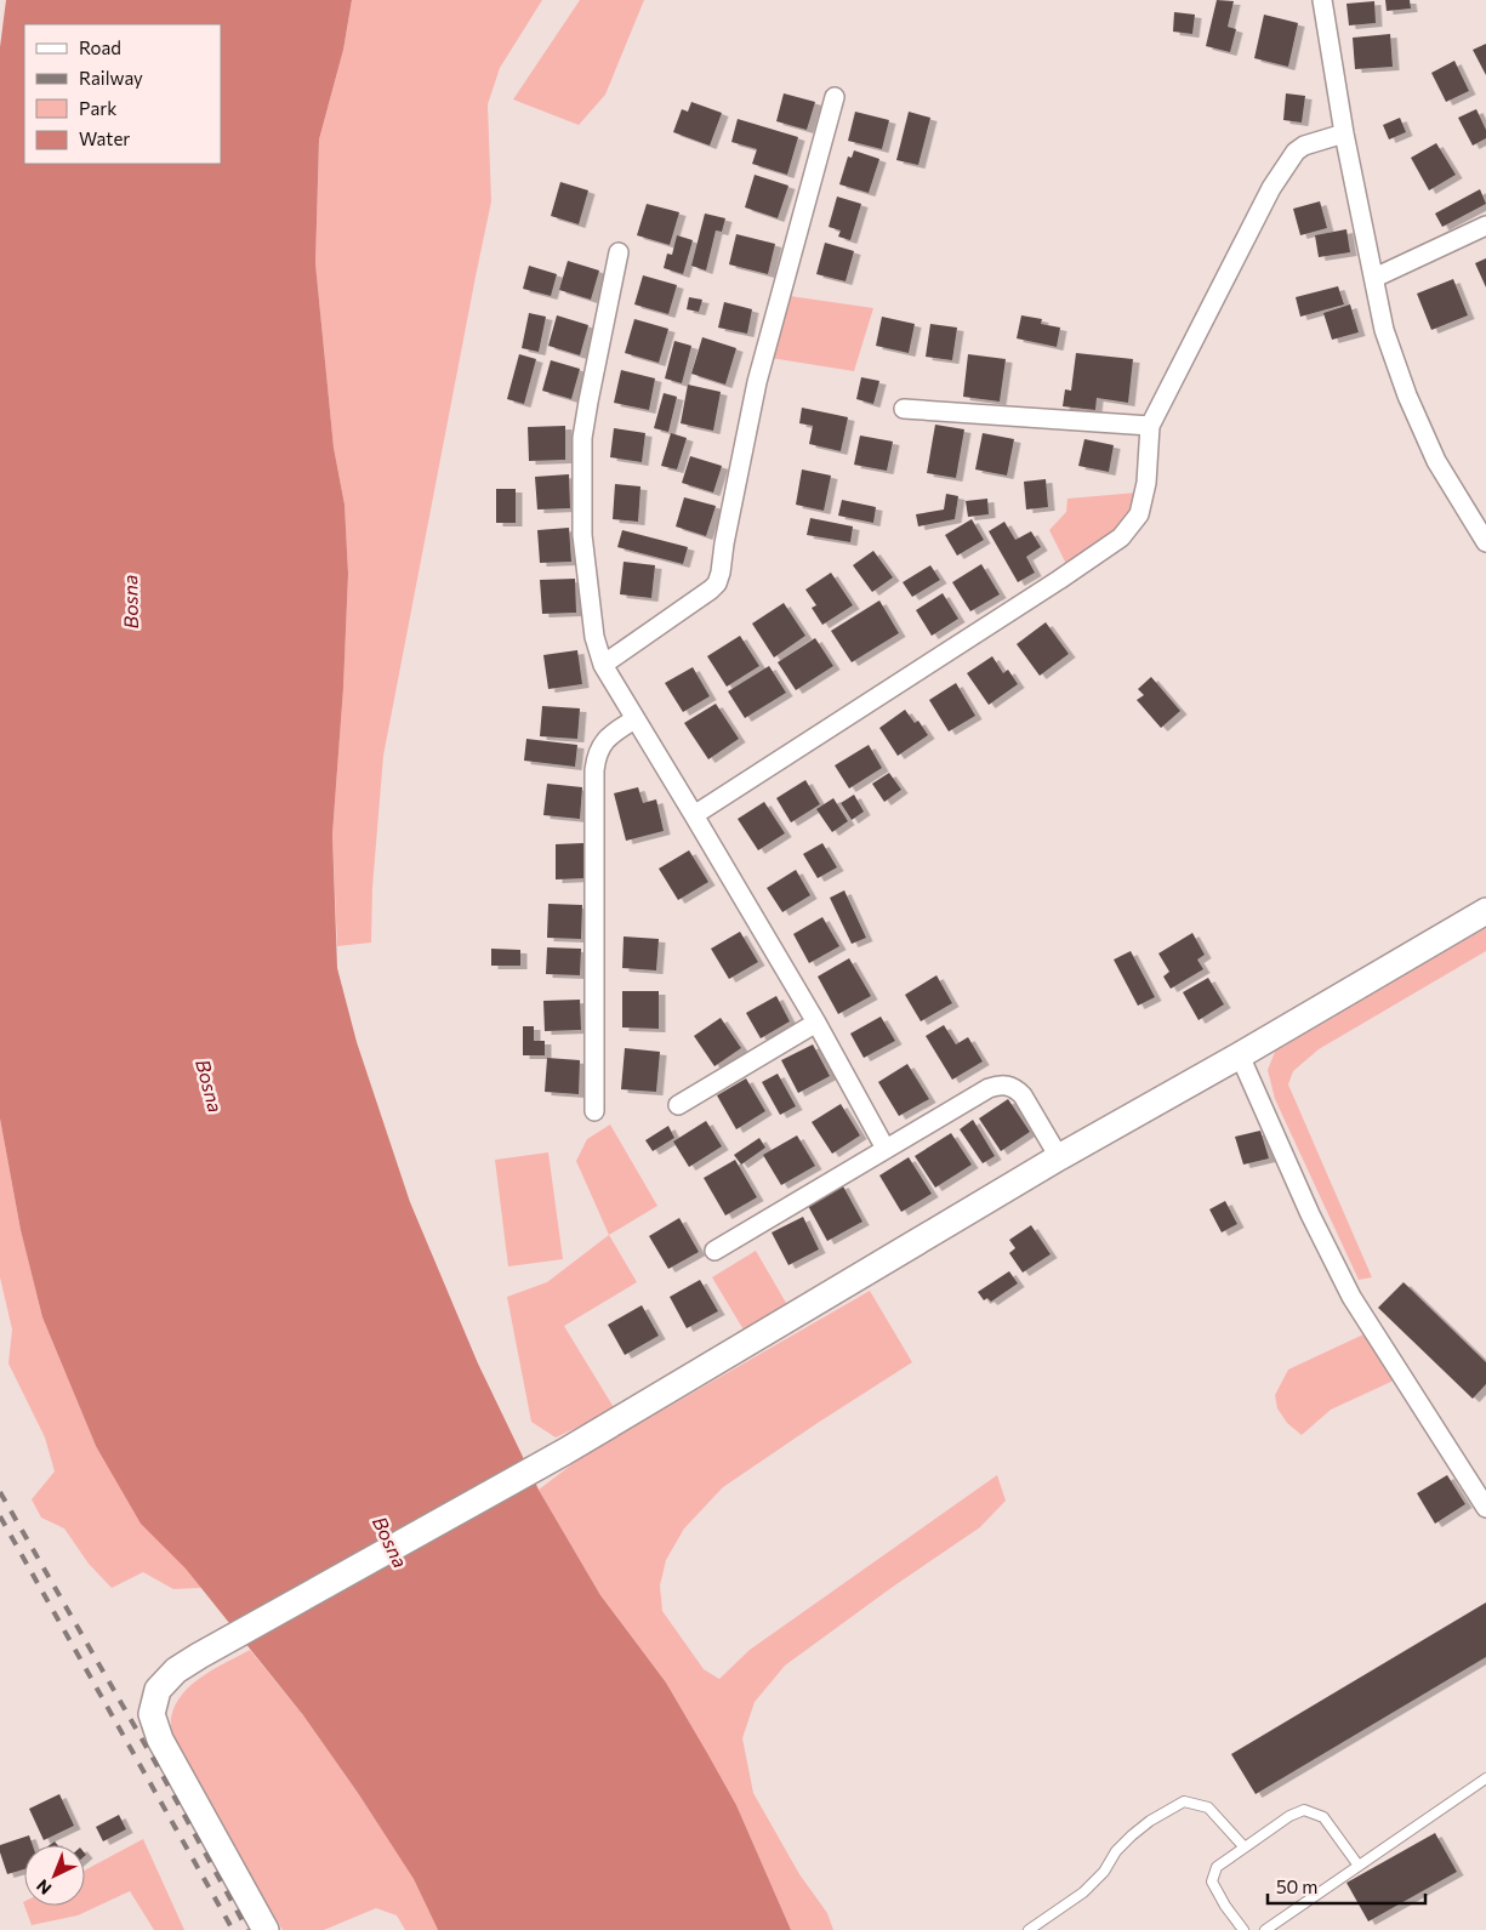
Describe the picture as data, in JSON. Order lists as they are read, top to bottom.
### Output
{
  "water": ["Bosna"],
  "legend": [
    "Road",
    "Railway",
    "Park",
    "Water"
  ],
  "scale_bar": "50 m",
  "north": "bottom left"
}
